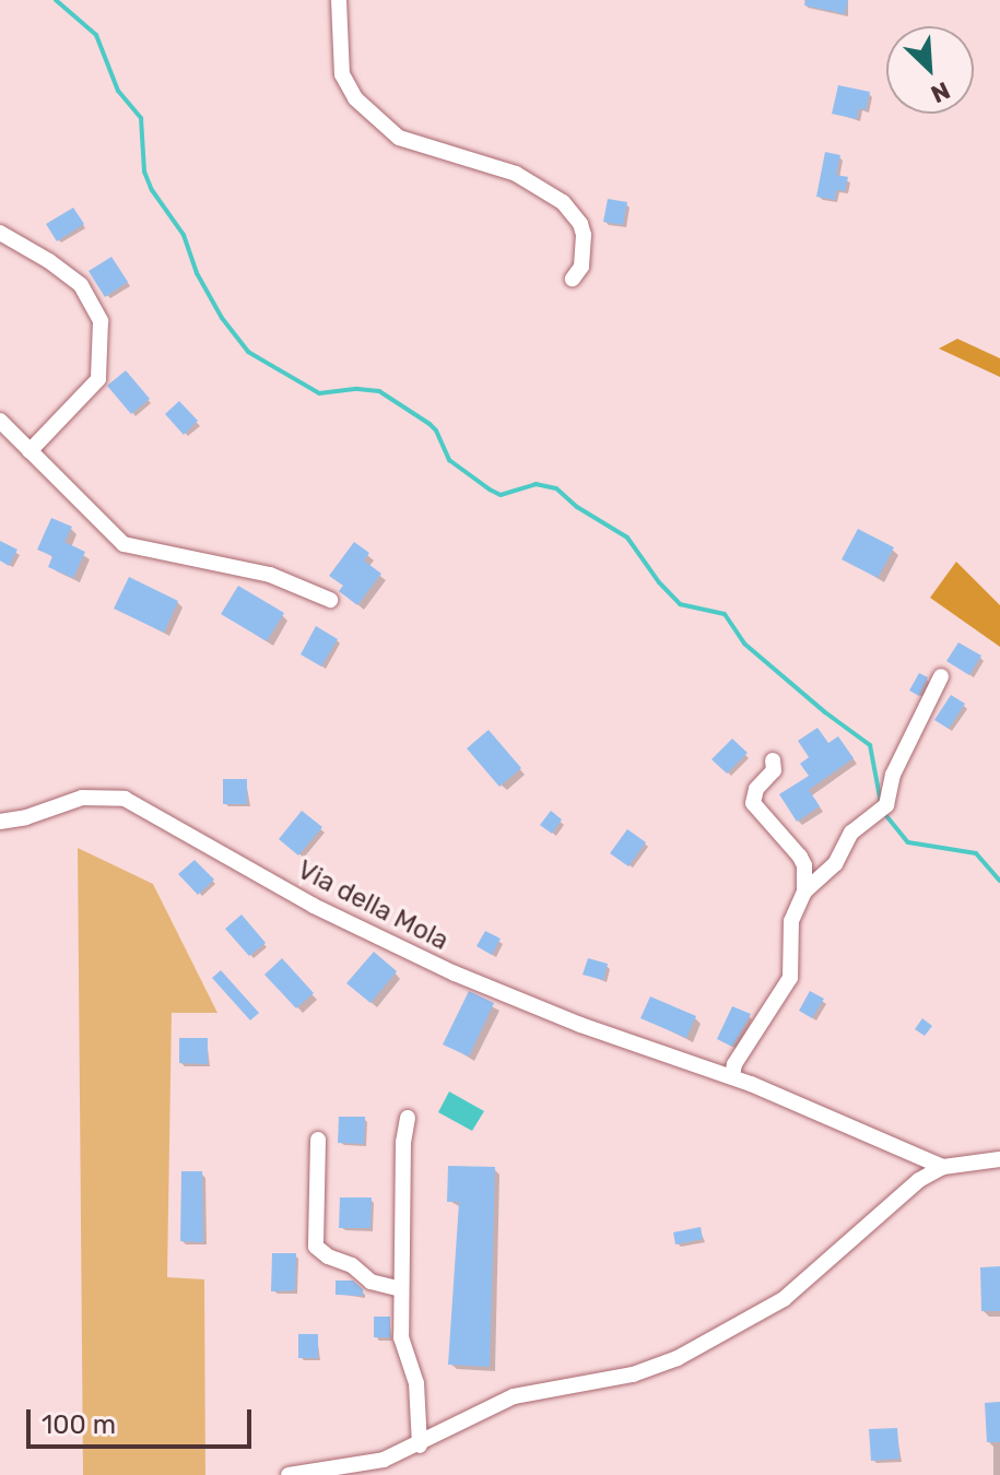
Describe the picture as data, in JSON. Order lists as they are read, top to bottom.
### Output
{
  "streets": {
    "street": ["Via della Mola"]
  },
  "scale_bar": "100 m",
  "north": "bottom right"
}
